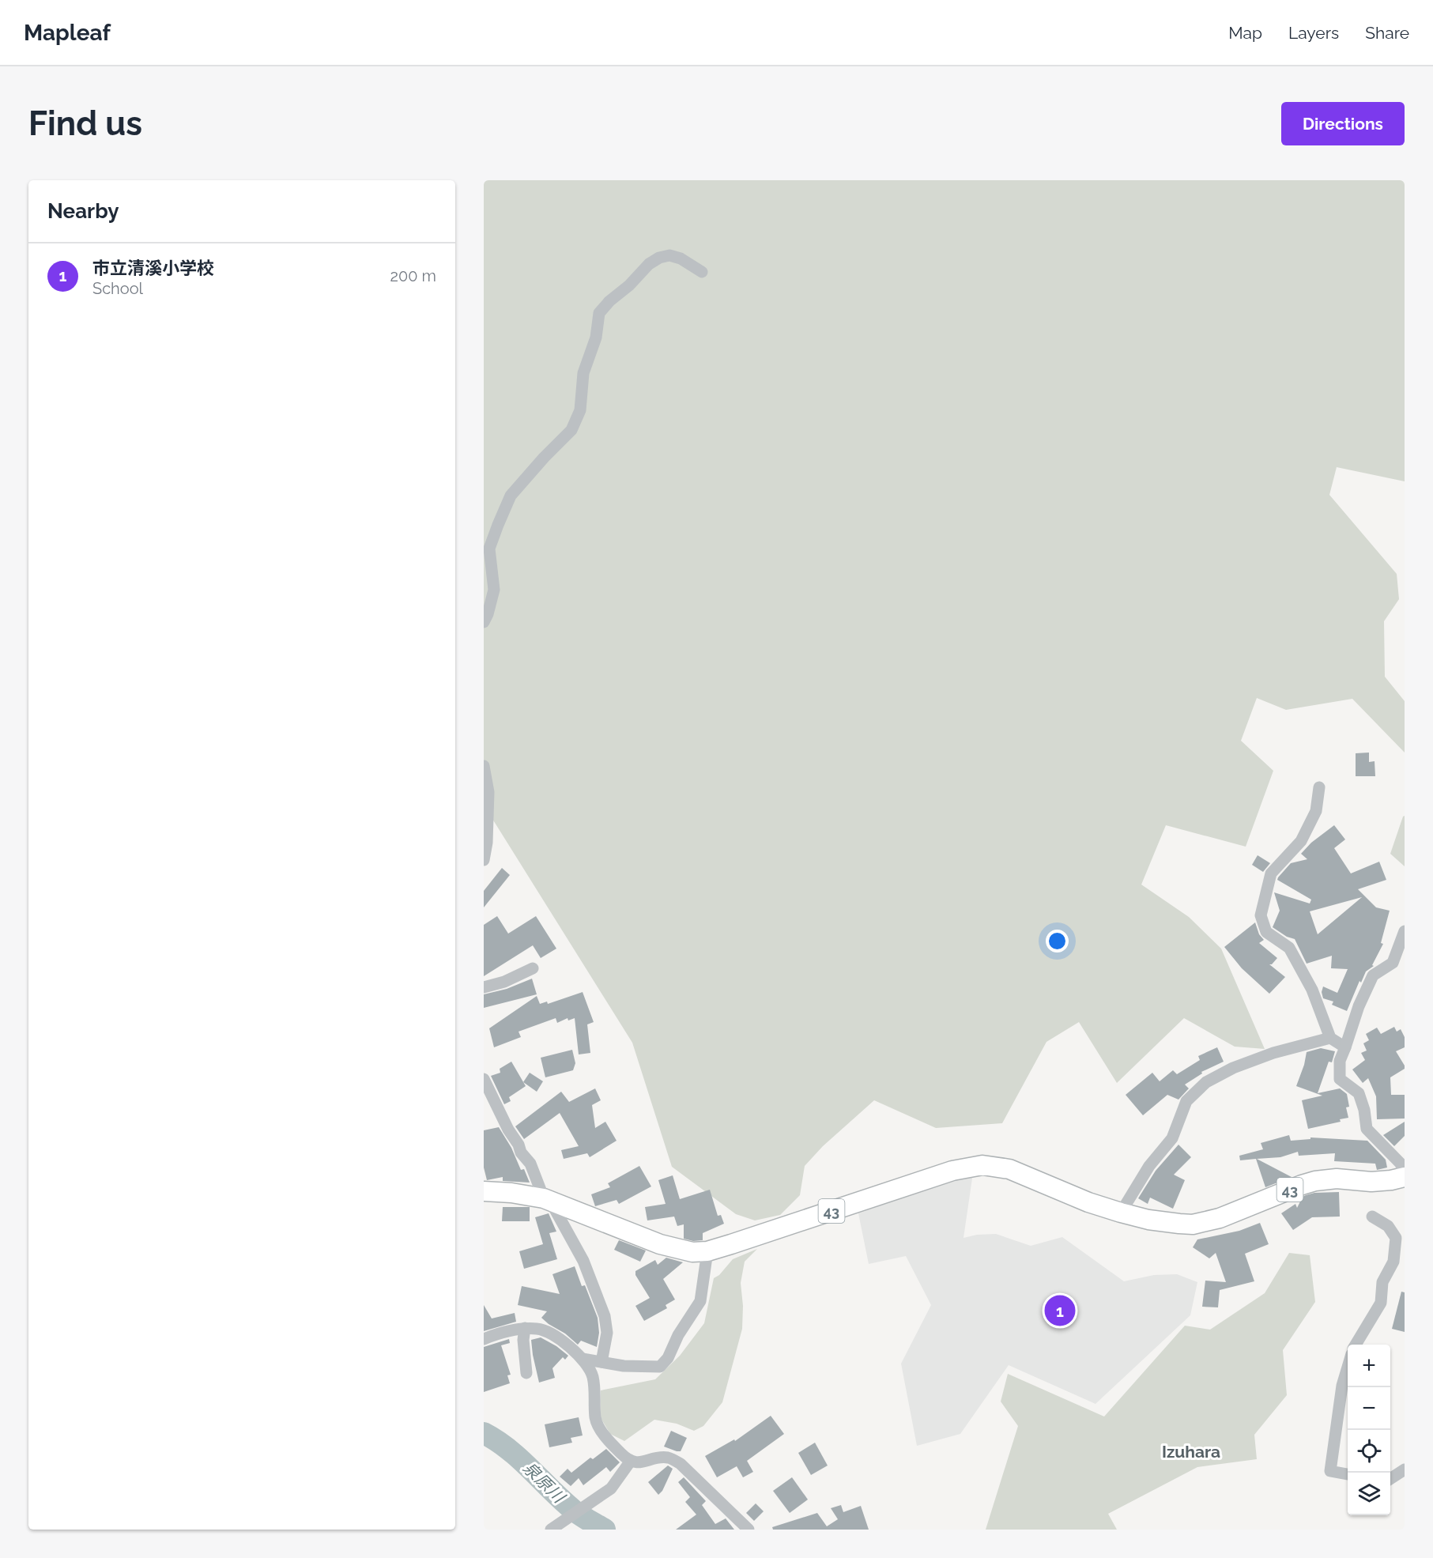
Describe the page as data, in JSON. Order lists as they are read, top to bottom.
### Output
{
  "streets": {
    "main road": ["43"]
  },
  "districts": ["Izuhara"],
  "water": ["泉原川"],
  "page": {
    "header": "Mapleaf",
    "nav": ["Map", "Layers", "Share"],
    "buttons": "Directions",
    "title": "Find us",
    "heading": "Nearby",
    "list": [
      {
        "mark": "1",
        "name": "市立清溪小学校",
        "note": "School",
        "value": "200 m"
      }
    ],
    "pins": "1",
    "map_buttons": ["+", "−"]
  }
}
